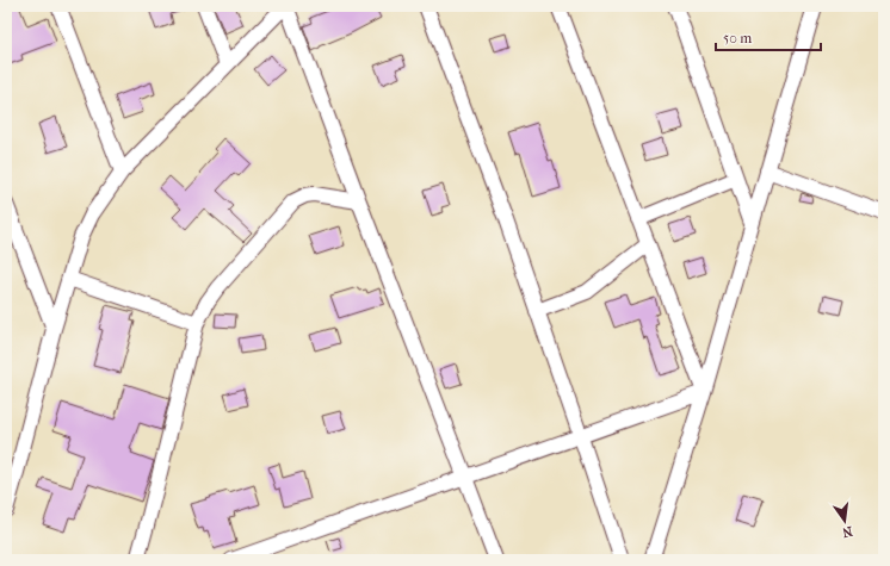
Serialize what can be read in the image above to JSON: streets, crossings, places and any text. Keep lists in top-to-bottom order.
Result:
{
  "scale_bar": "50 m",
  "north": "bottom"
}
